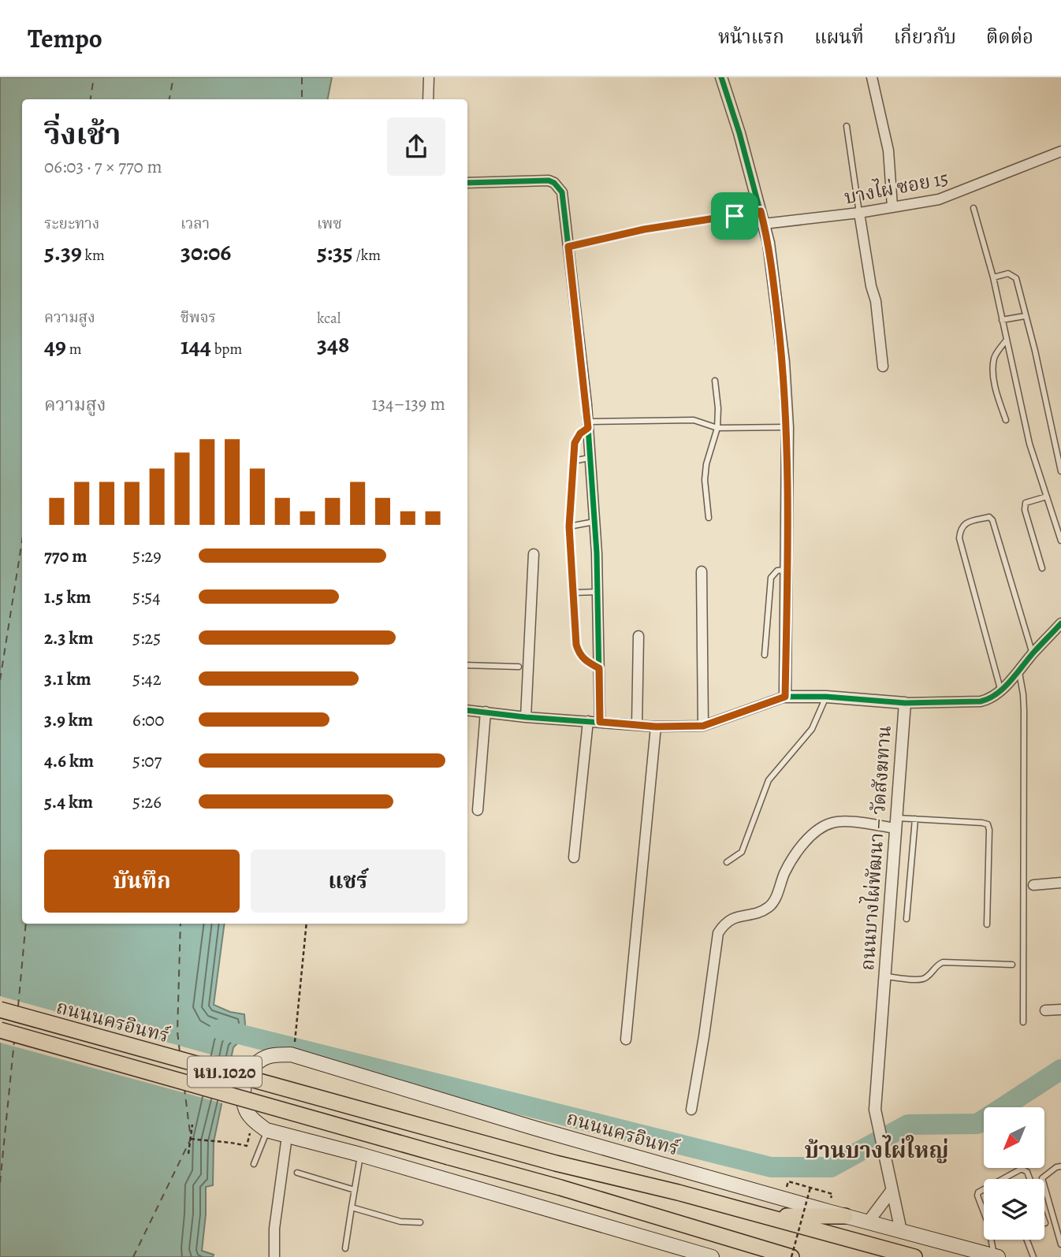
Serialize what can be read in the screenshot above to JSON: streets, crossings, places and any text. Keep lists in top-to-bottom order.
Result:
{
  "streets": {
    "main road": ["ถนนนครอินทร์", "นบ.1020"],
    "street": ["บางไผ่ ซอย 15", "ถนนบางไผ่พัฒนา – วัดสังฆทาน"]
  },
  "crossings": [
    ["ถนนบางไผ่พัฒนา – วัดสังฆทาน", "ถนนนครอินทร์"]
  ],
  "districts": ["บ้านบางไผ่ใหญ่"],
  "north": "bottom left",
  "page": {
    "header": "Tempo",
    "nav": [
      "หน้าแรก",
      "แผนที่",
      "เกี่ยวกับ",
      "ติดต่อ"
    ],
    "heading": ["วิ่งเช้า", "06:03 · 7 × 770 m"],
    "stats": [
      ["ระยะทาง", "5.39 km"],
      ["เวลา", "30:06"],
      ["เพซ", "5:35 /km"],
      ["ความสูง", "49 m"],
      ["ชีพจร", "144 bpm"],
      ["kcal", "348"]
    ],
    "chart": ["ความสูง", "134–139 m"],
    "list": [
      {
        "name": "770 m",
        "note": "5:29"
      },
      {
        "name": "1.5 km",
        "note": "5:54"
      },
      {
        "name": "2.3 km",
        "note": "5:25"
      },
      {
        "name": "3.1 km",
        "note": "5:42"
      },
      {
        "name": "3.9 km",
        "note": "6:00"
      },
      {
        "name": "4.6 km",
        "note": "5:07"
      },
      {
        "name": "5.4 km",
        "note": "5:26"
      }
    ],
    "buttons": ["บันทึก", "แชร์"]
  }
}
